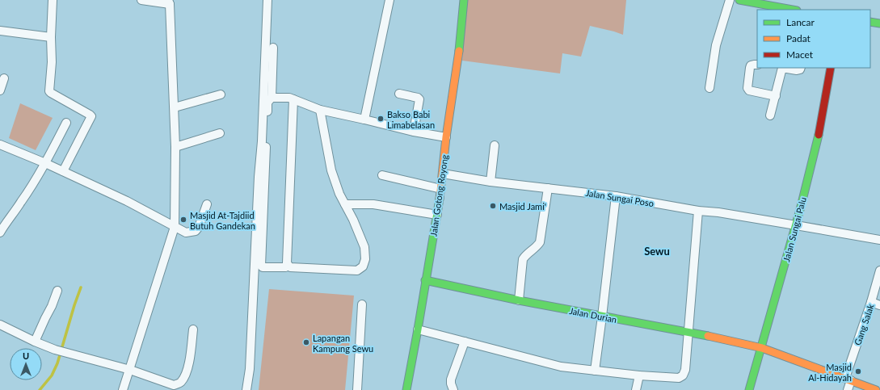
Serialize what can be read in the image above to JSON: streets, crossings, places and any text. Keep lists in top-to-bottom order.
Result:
{
  "streets": {
    "street": [
      "Jalan Gotong Royong",
      "Jalan Sungai Poso",
      "Jalan Sungai Palu",
      "Jalan Durian",
      "Gang Salak"
    ]
  },
  "crossings": [
    ["Jalan Gotong Royong", "Jalan Sungai Poso"],
    ["Jalan Gotong Royong", "Jalan Durian"],
    ["Jalan Sungai Poso", "Jalan Sungai Palu"],
    ["Jalan Sungai Palu", "Jalan Durian"],
    ["Jalan Durian", "Gang Salak"]
  ],
  "districts": ["Sewu"],
  "places": [
    "Bakso Babi Limabelasan",
    "Masjid Jami'",
    "Masjid At-Tajdiid Butuh Gandekan",
    "Lapangan Kampung Sewu",
    "Masjid Al-Hidayah"
  ],
  "legend": ["Lancar", "Padat", "Macet"],
  "north": "top"
}
